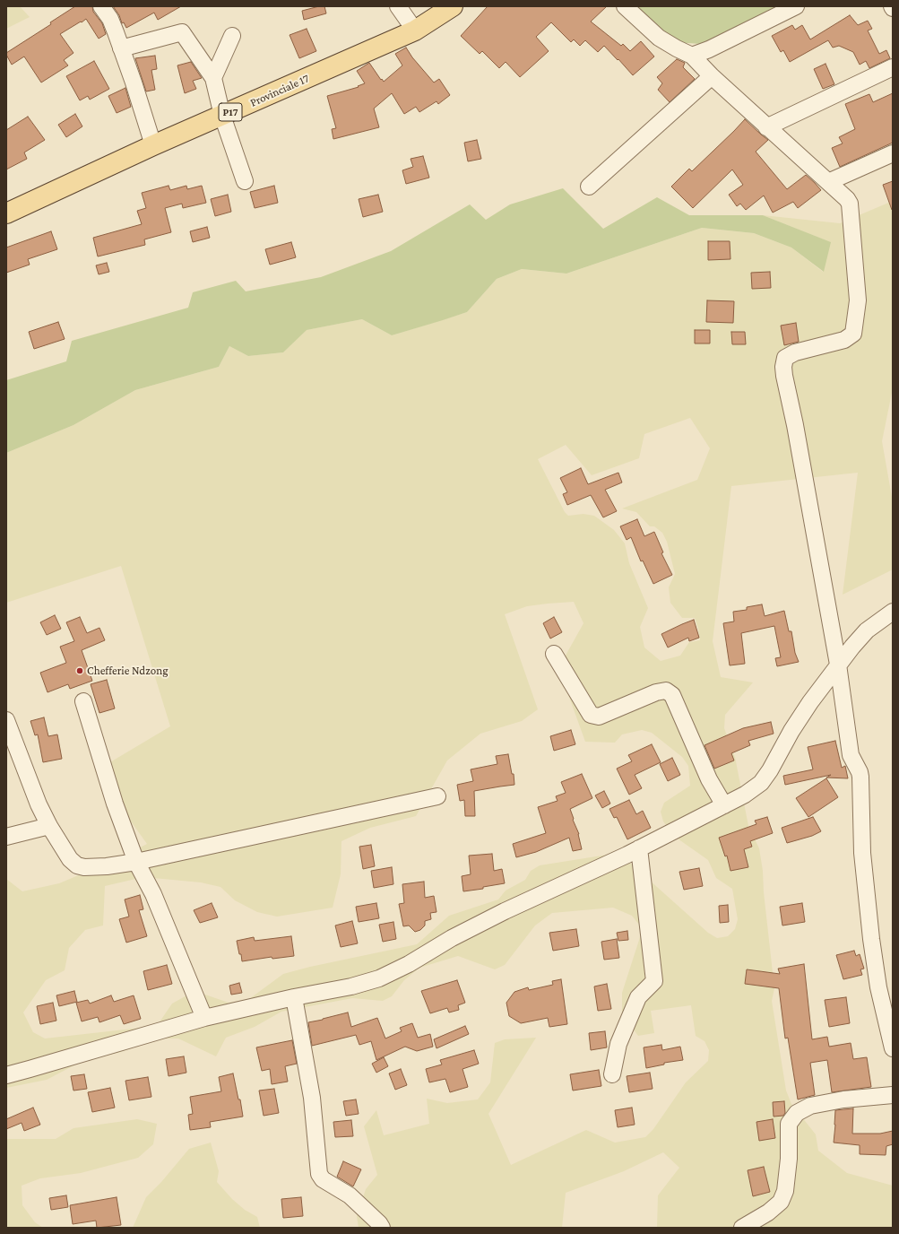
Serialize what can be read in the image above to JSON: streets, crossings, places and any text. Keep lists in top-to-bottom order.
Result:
{
  "streets": {
    "main road": ["Provinciale 17", "P17"]
  },
  "places": ["Chefferie Ndzong"]
}
